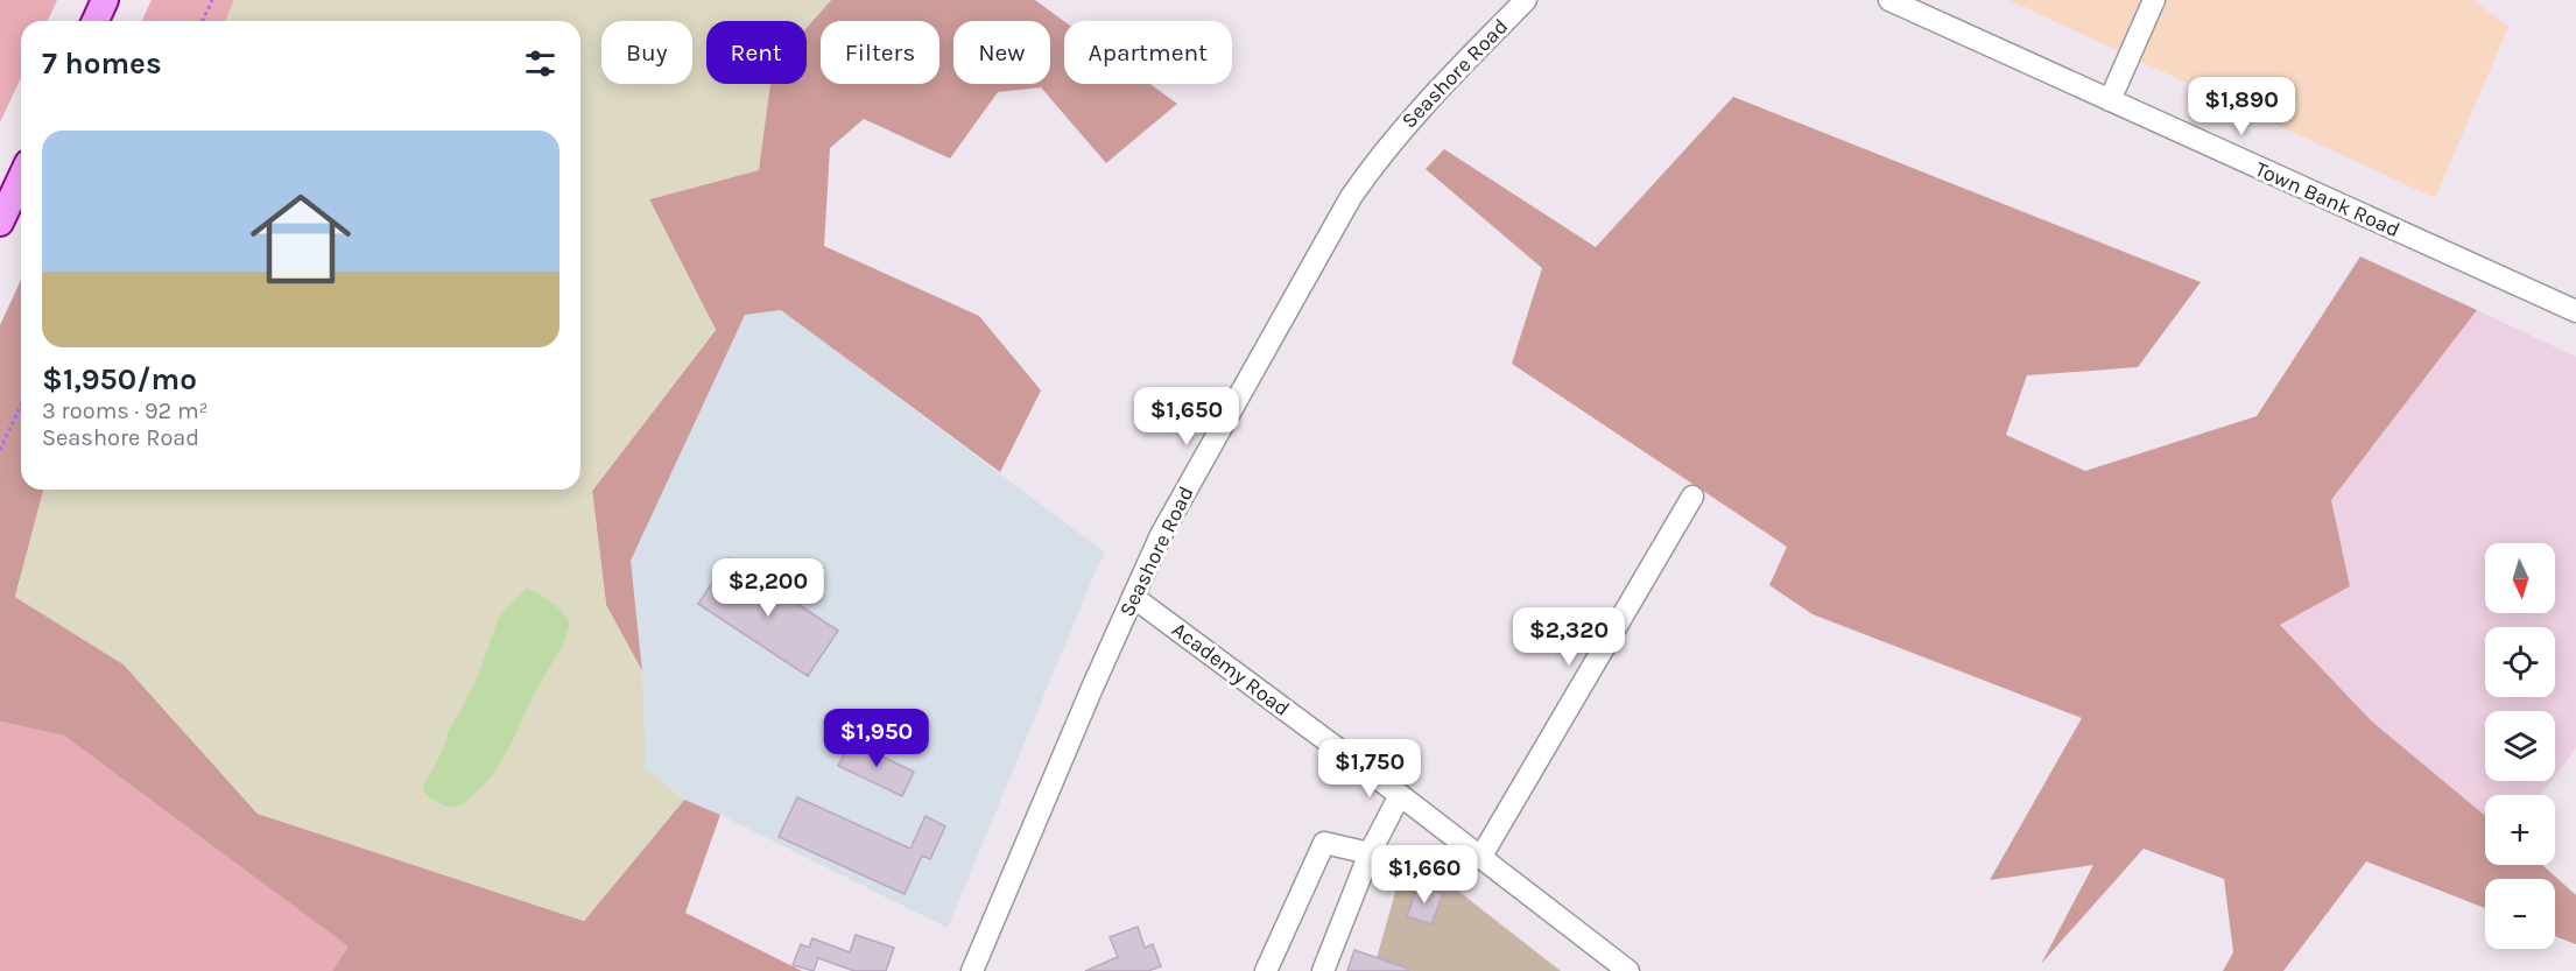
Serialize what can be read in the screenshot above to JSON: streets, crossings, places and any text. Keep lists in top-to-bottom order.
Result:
{
  "streets": {
    "street": ["Seashore Road", "Town Bank Road", "Academy Road"]
  },
  "crossings": [
    ["Seashore Road", "Academy Road"]
  ],
  "north": "bottom",
  "page": {
    "chip": [
      "Buy",
      "Rent",
      "Filters",
      "New",
      "Apartment"
    ],
    "heading": "7 homes",
    "price": [
      "$1,890",
      "$1,650",
      "$2,200",
      "$2,320",
      "$1,950",
      "$1,750",
      "$1,660"
    ],
    "list": [
      {
        "name": "$1,950/mo",
        "note": "3 rooms · 92 m² · Seashore Road"
      }
    ],
    "map_buttons": ["+", "−"]
  }
}
